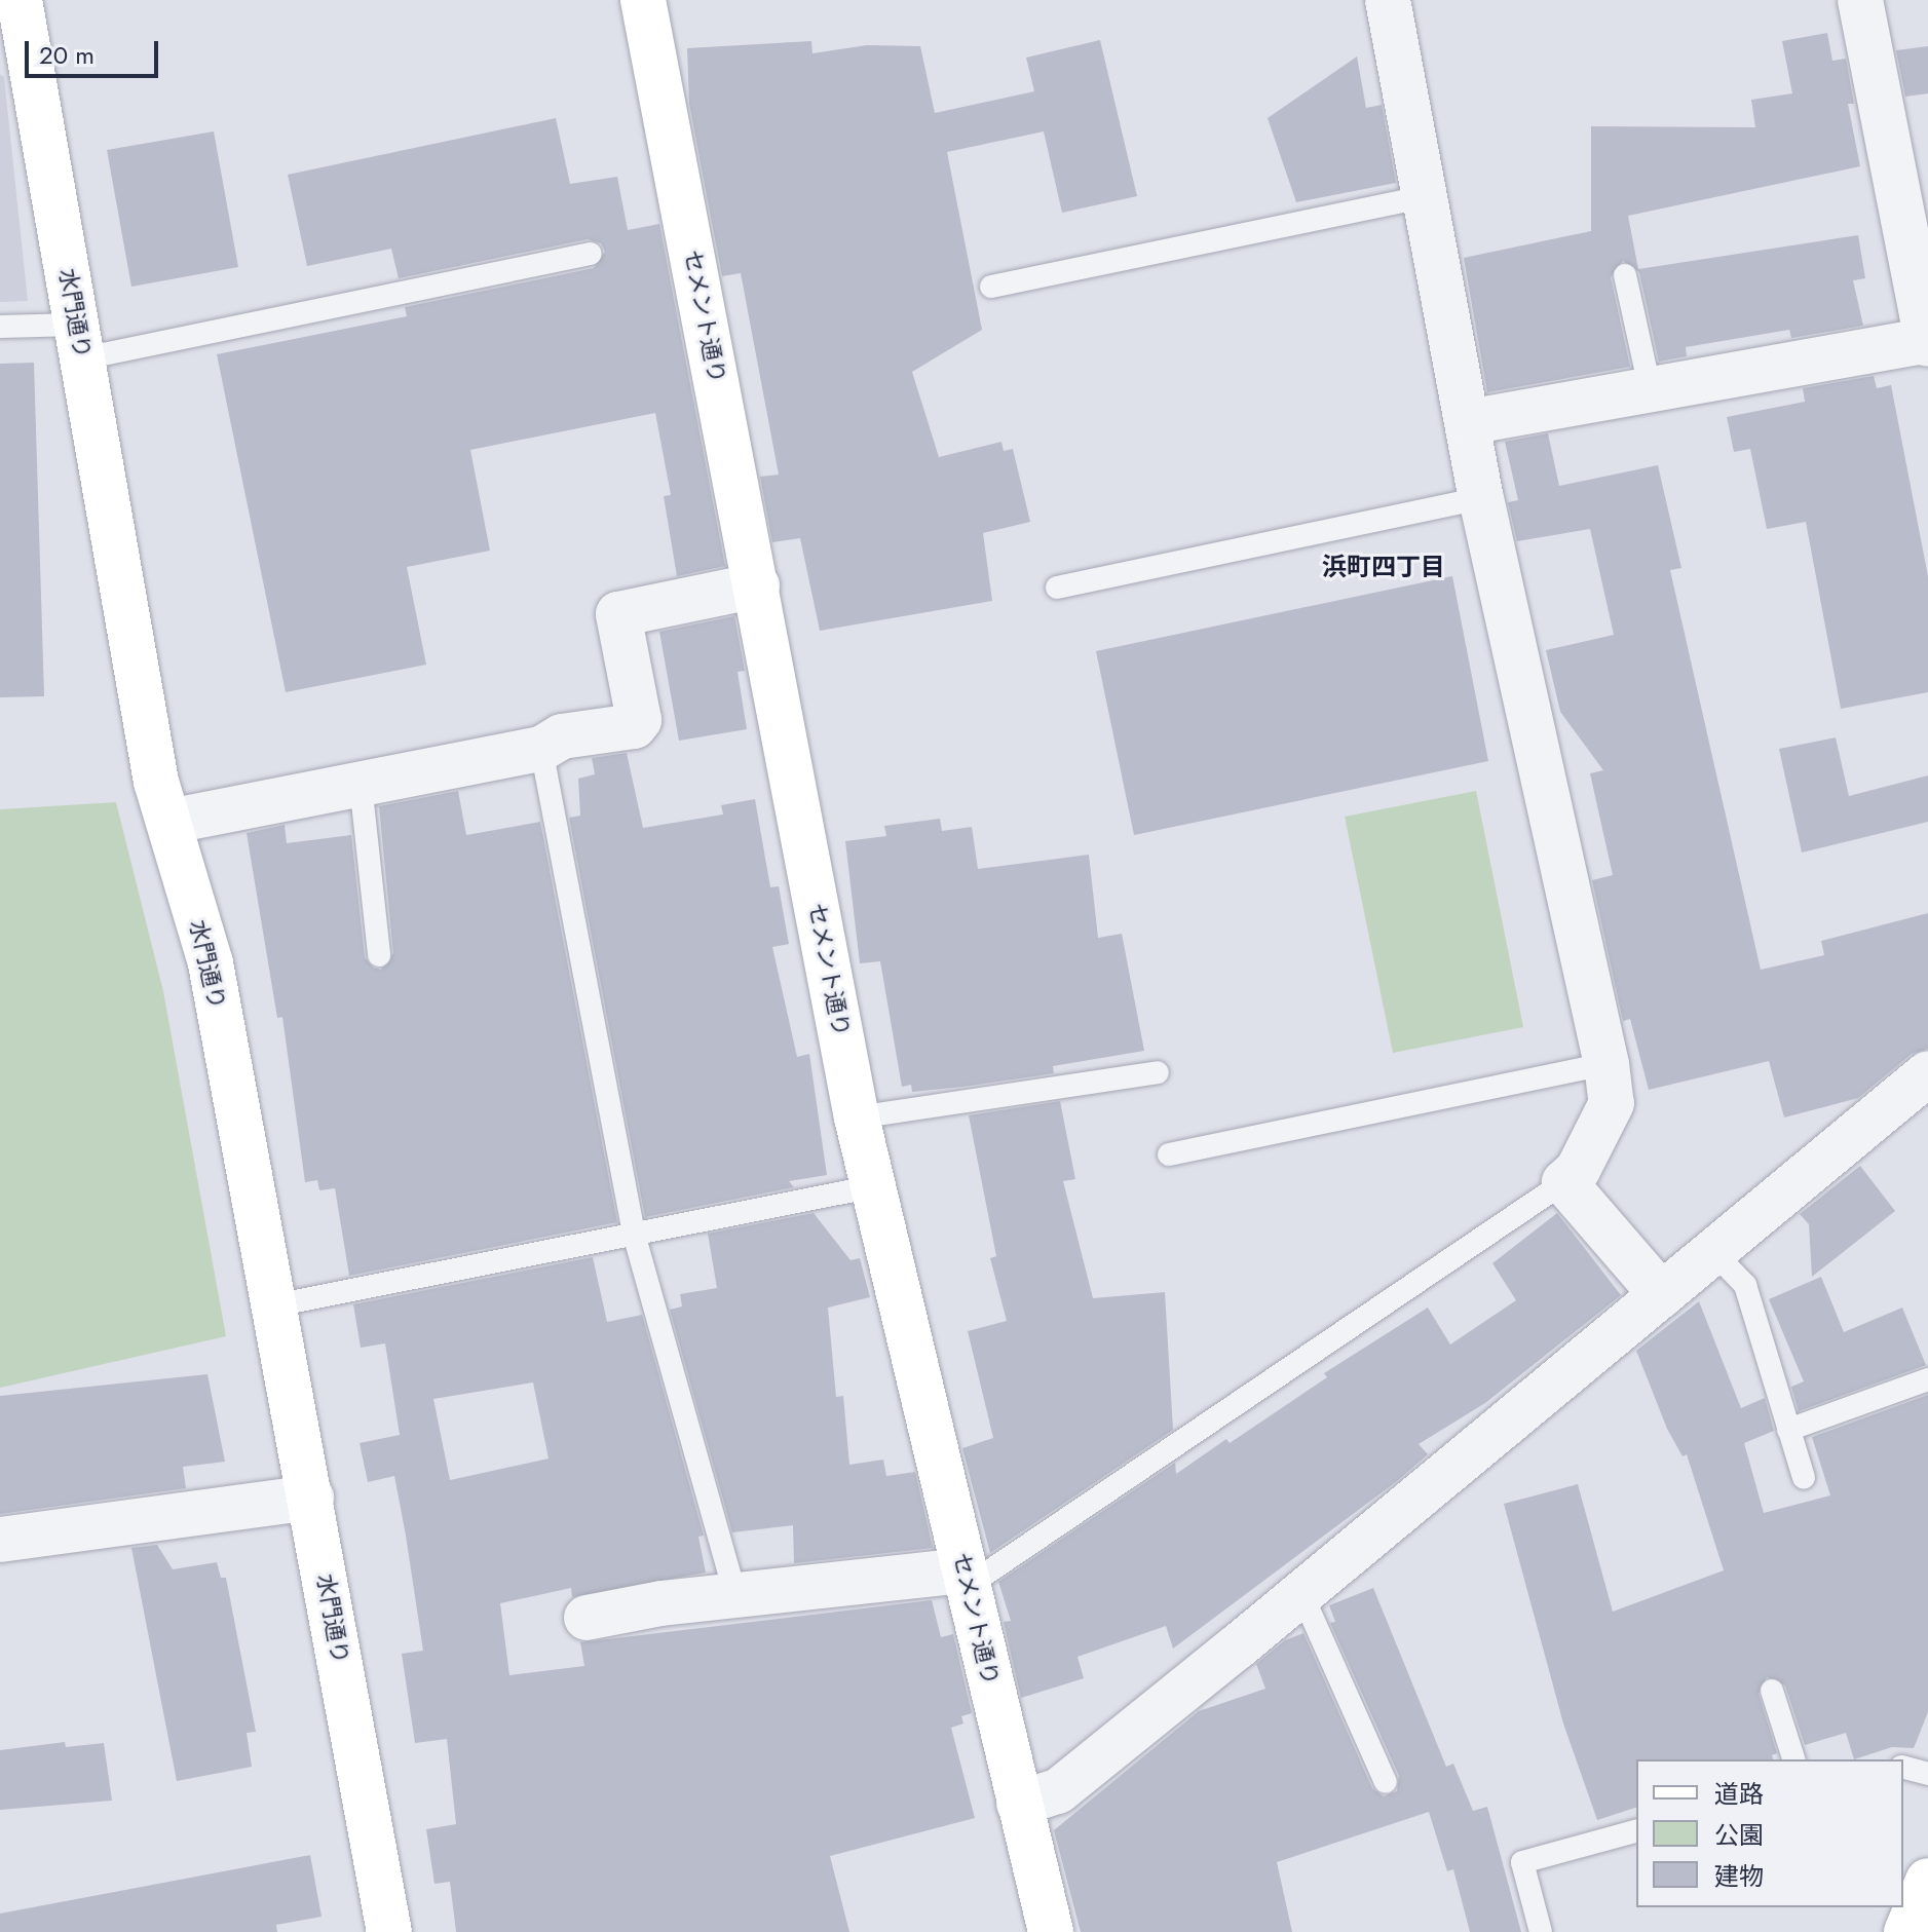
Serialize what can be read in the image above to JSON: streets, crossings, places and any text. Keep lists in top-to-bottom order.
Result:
{
  "streets": {
    "street": ["水門通り", "セメント通り"]
  },
  "districts": ["浜町四丁目"],
  "legend": ["道路", "公園", "建物"],
  "scale_bar": "20 m"
}
